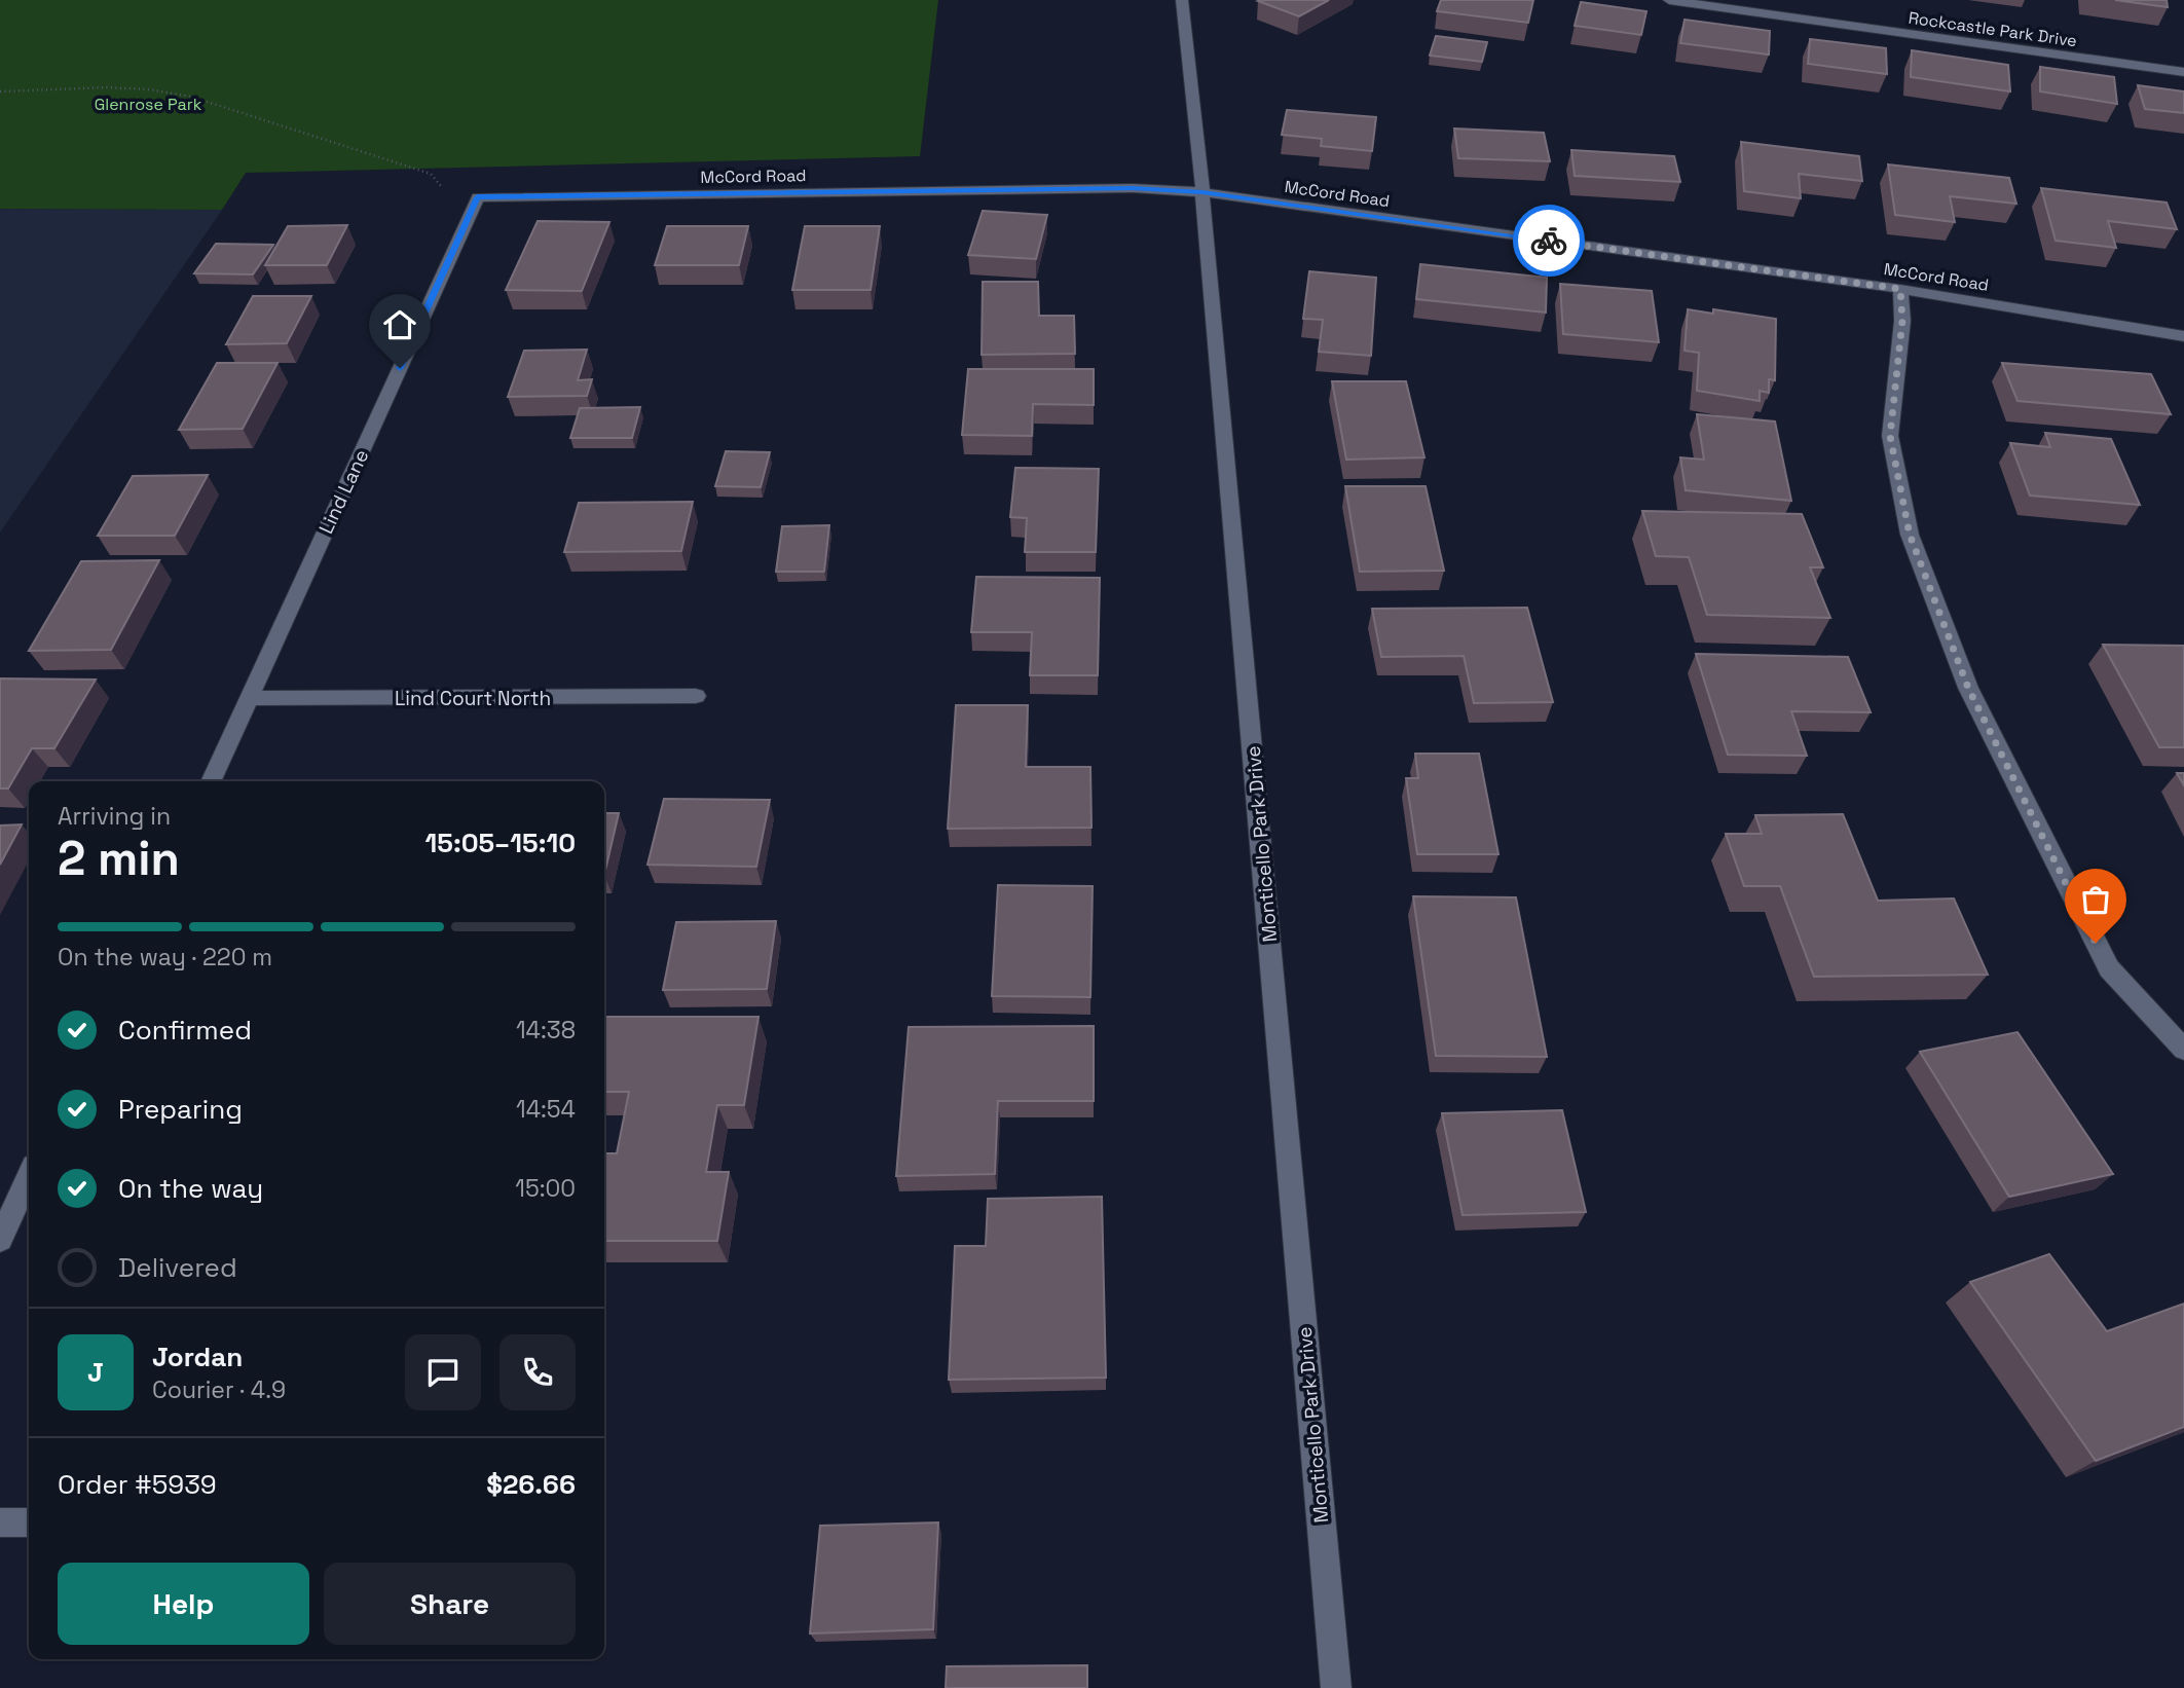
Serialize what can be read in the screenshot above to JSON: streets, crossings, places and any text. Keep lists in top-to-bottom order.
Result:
{
  "streets": {
    "street": [
      "Rockcastle Park Drive",
      "McCord Road",
      "Lind Lane",
      "Lind Court North",
      "Monticello Park Drive"
    ]
  },
  "crossings": [
    ["McCord Road", "Lind Lane"],
    ["McCord Road", "Monticello Park Drive"],
    ["Lind Lane", "Lind Court North"]
  ],
  "parks": ["Glenrose Park"],
  "page": {
    "heading": ["2 min", "Arriving in", "15:05–15:10"],
    "panel": [
      "Jordan",
      "Courier · 4.9",
      "Order #5939",
      "$26.66"
    ],
    "bar": "On the way · 220 m",
    "list": [
      ["Confirmed", "14:38"],
      ["Preparing", "14:54"],
      ["On the way", "15:00"],
      "Delivered"
    ],
    "round": "J",
    "buttons": ["Help", "Share"]
  }
}
